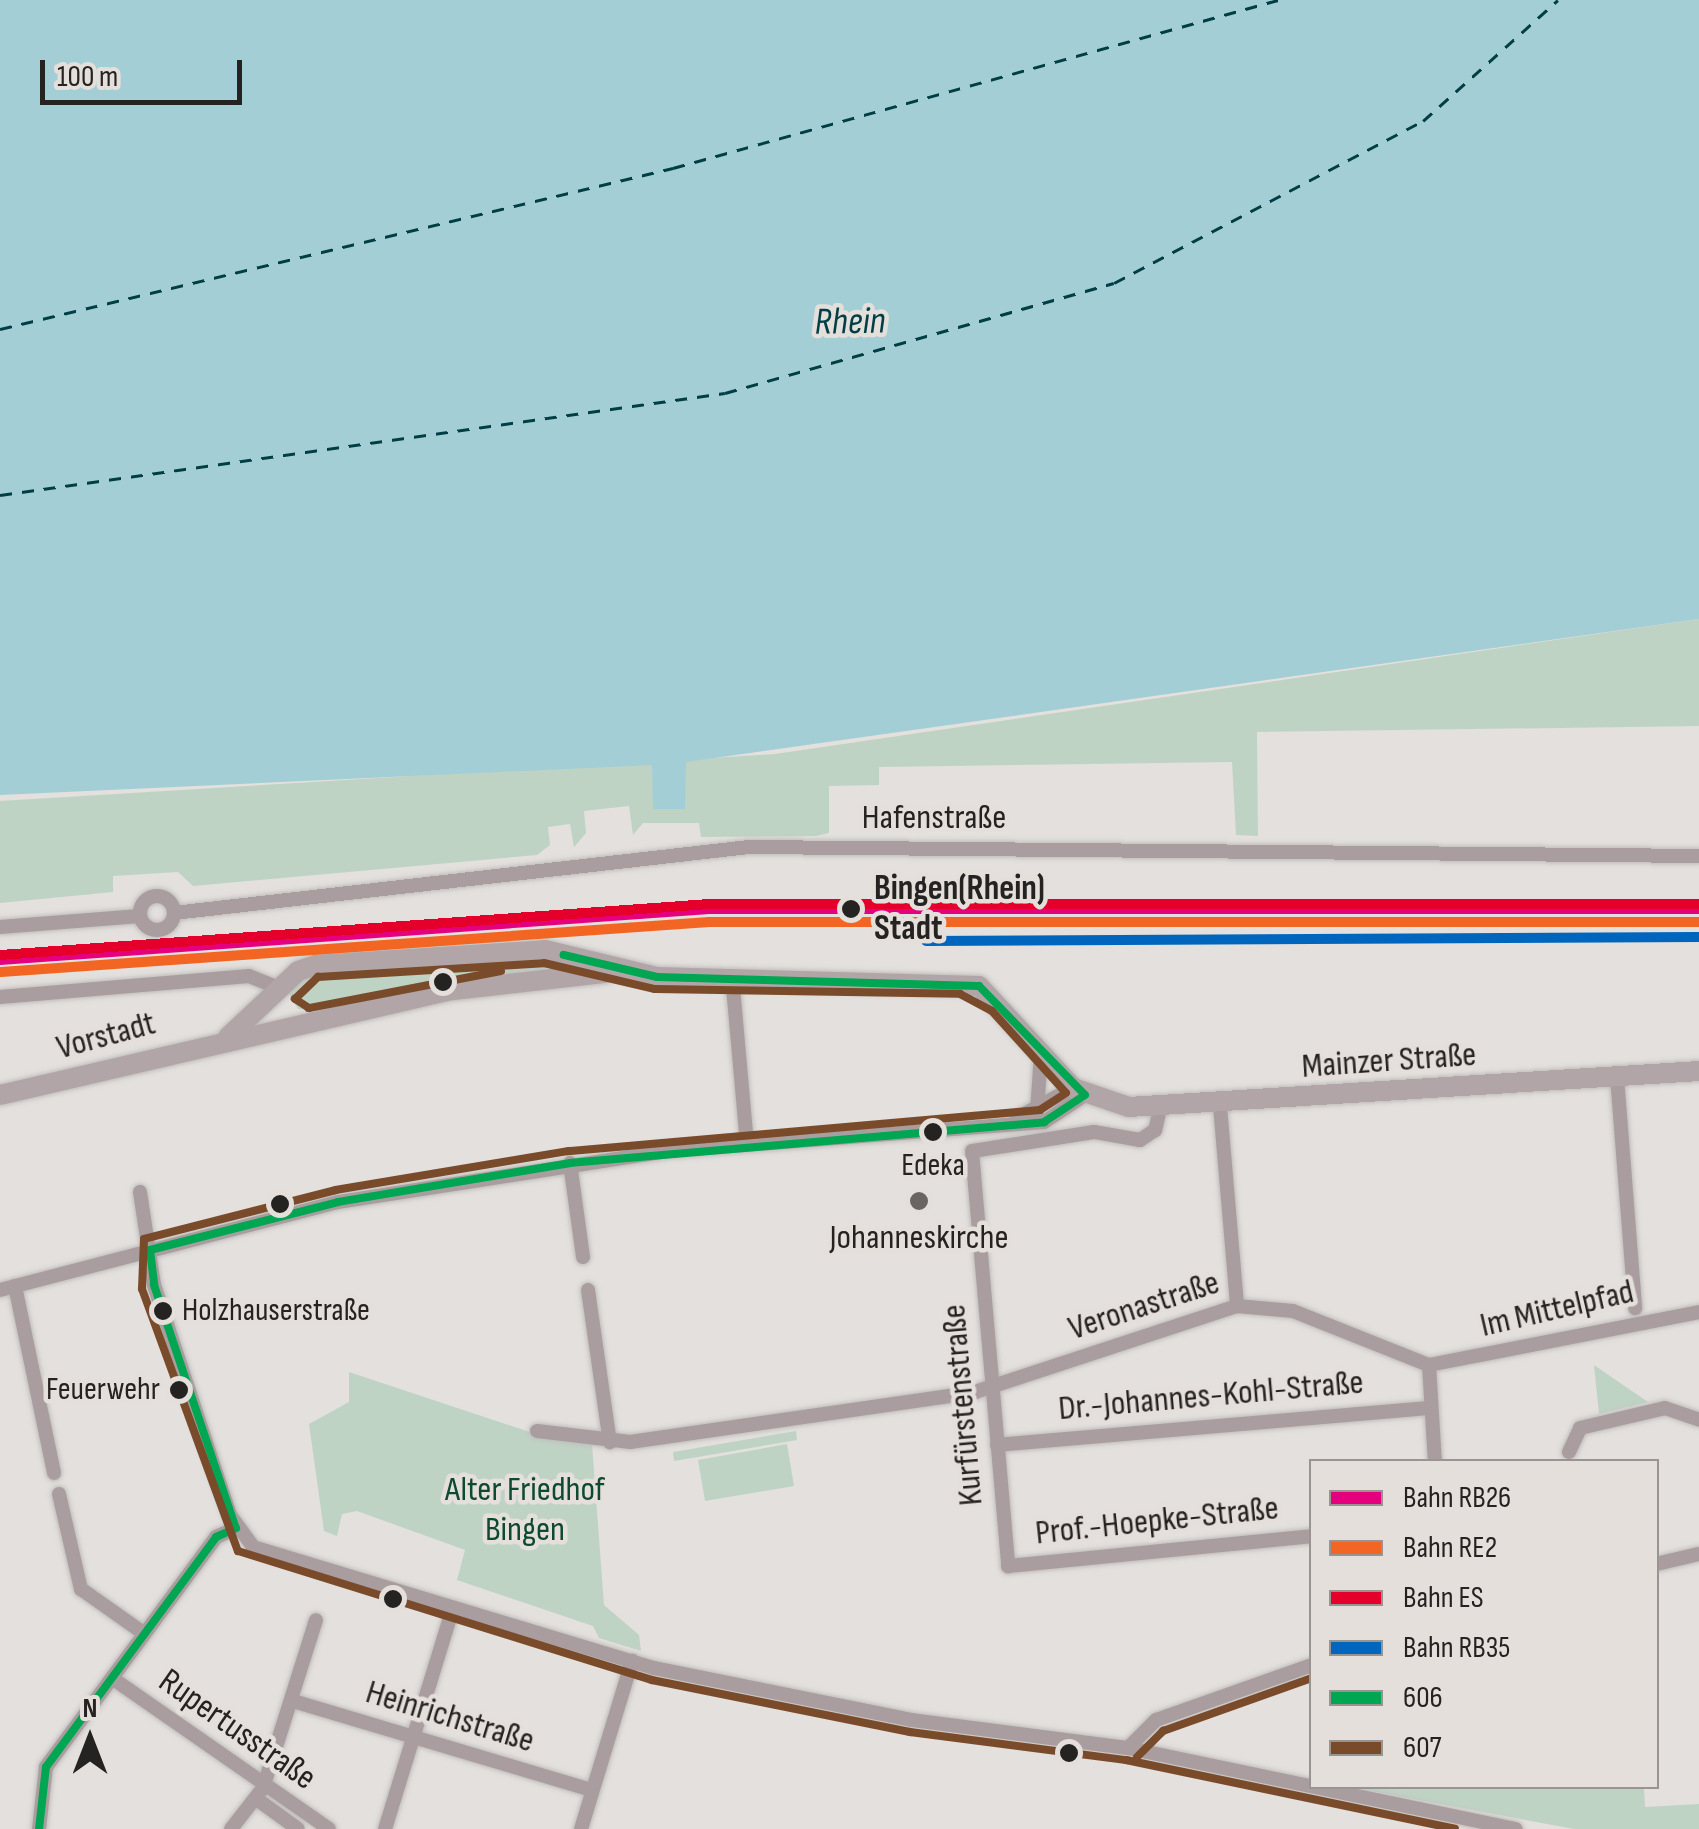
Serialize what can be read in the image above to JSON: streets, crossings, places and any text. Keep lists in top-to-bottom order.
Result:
{
  "streets": {
    "main road": ["Vorstadt", "Mainzer Straße"],
    "street": [
      "Hafenstraße",
      "Veronastraße",
      "Im Mittelpfad",
      "Dr.-Johannes-Kohl-Straße",
      "Kurfürstenstraße",
      "Prof.-Hoepke-Straße",
      "Heinrichstraße",
      "Rupertusstraße"
    ]
  },
  "crossings": [
    ["Vorstadt", "Mainzer Straße"],
    ["Mainzer Straße", "Kurfürstenstraße"],
    ["Veronastraße", "Im Mittelpfad"],
    ["Veronastraße", "Kurfürstenstraße"],
    ["Dr.-Johannes-Kohl-Straße", "Kurfürstenstraße"],
    ["Kurfürstenstraße", "Prof.-Hoepke-Straße"]
  ],
  "water": ["Rhein"],
  "parks": ["Alter Friedhof Bingen"],
  "places": [
    "Bingen(Rhein) Stadt",
    "Edeka",
    "Johanneskirche",
    "Holzhauserstraße",
    "Feuerwehr"
  ],
  "lines": [
    "rail line ES",
    "rail line RB26",
    "rail line RE2",
    "rail line RB35",
    "transit line 606",
    "transit line 607"
  ],
  "legend": [
    "Bahn RB26",
    "Bahn RE2",
    "Bahn ES",
    "Bahn RB35",
    "606",
    "607"
  ],
  "scale_bar": "100 m",
  "north": "top"
}
